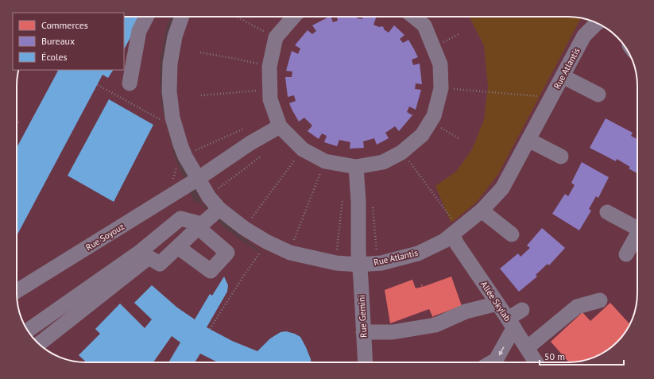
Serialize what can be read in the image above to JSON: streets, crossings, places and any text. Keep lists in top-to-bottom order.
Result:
{
  "streets": {
    "street": [
      "Rue Atlantis",
      "Rue Soyouz",
      "Allée Skylab",
      "Rue Gemini"
    ]
  },
  "crossings": [
    ["Rue Atlantis", "Rue Soyouz"],
    ["Rue Atlantis", "Allée Skylab"],
    ["Rue Atlantis", "Rue Gemini"]
  ],
  "legend": ["Commerces", "Bureaux", "Écoles"],
  "scale_bar": "50 m"
}
